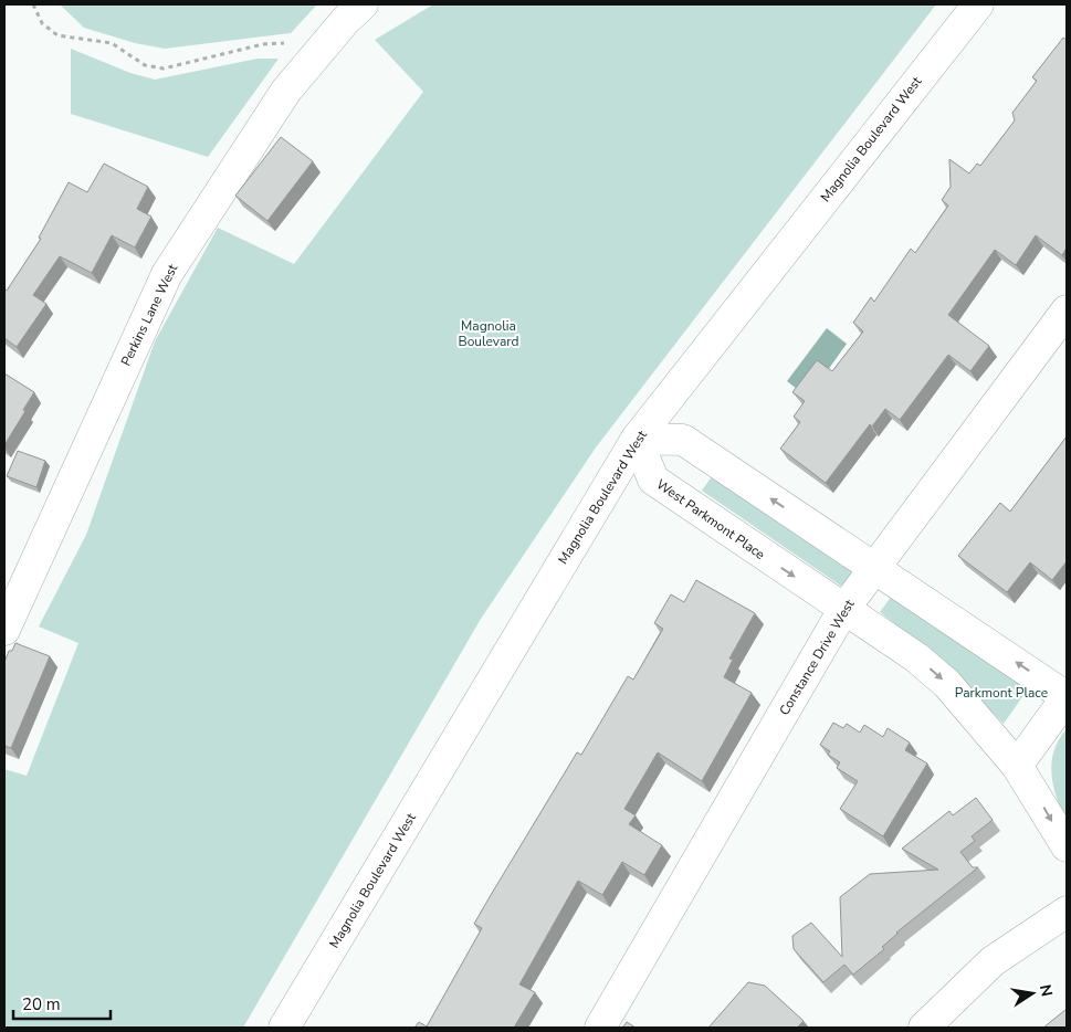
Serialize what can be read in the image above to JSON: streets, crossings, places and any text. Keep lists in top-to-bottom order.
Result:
{
  "streets": {
    "street": [
      "Magnolia Boulevard West",
      "Perkins Lane West",
      "West Parkmont Place",
      "Constance Drive West"
    ]
  },
  "crossings": [
    ["Magnolia Boulevard West", "West Parkmont Place"],
    ["West Parkmont Place", "Constance Drive West"]
  ],
  "parks": ["Magnolia Boulevard", "Parkmont Place"],
  "scale_bar": "20 m",
  "north": "right"
}
